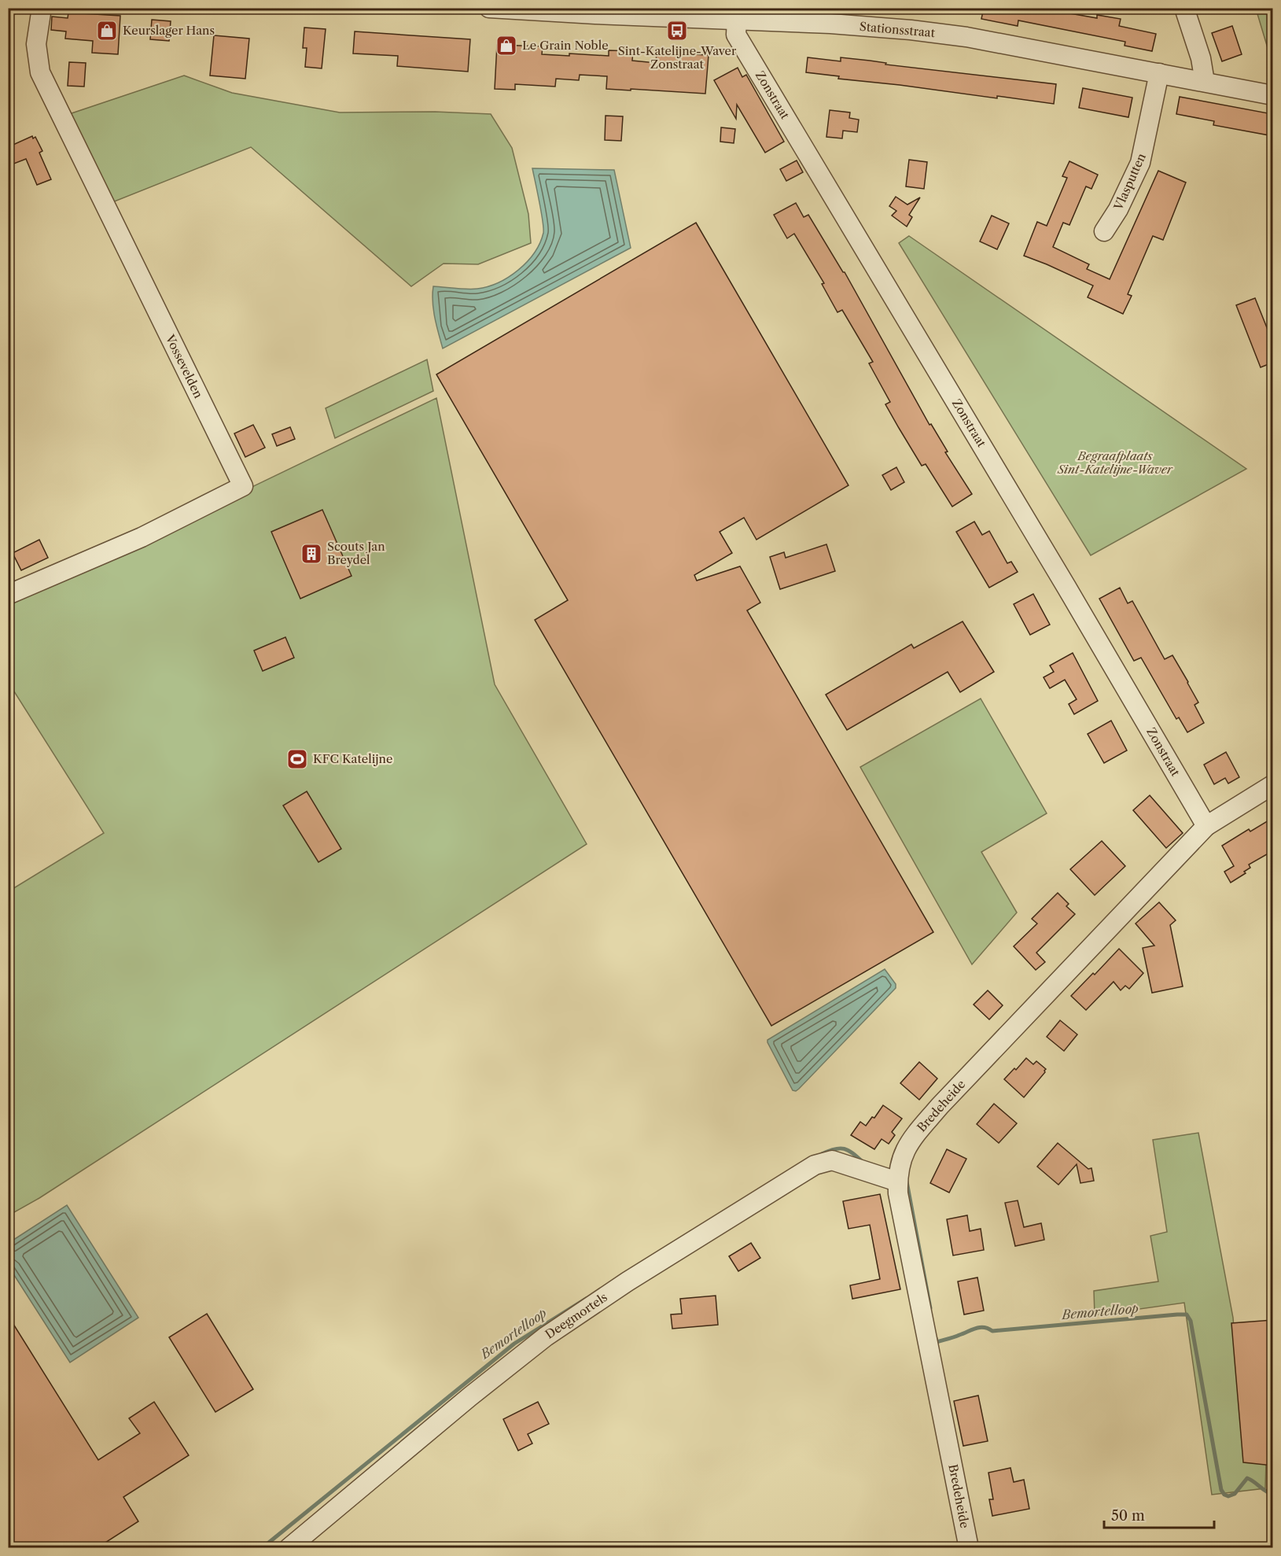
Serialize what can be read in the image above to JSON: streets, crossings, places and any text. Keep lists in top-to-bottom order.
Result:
{
  "streets": {
    "street": [
      "Stationsstraat",
      "Zonstraat",
      "Vlasputten",
      "Vossevelden",
      "Bredeheide",
      "Deegmortels"
    ]
  },
  "crossings": [
    ["Stationsstraat", "Zonstraat"],
    ["Stationsstraat", "Vlasputten"],
    ["Zonstraat", "Bredeheide"],
    ["Bredeheide", "Deegmortels"]
  ],
  "water": ["Bemortelloop"],
  "parks": ["Begraafplaats Sint-Katelijne-Waver"],
  "places": {
    "shop": ["Keurslager Hans", "Le Grain Noble"],
    "bus stop": ["Sint-Katelijne-Waver Zonstraat"],
    "building": ["Scouts Jan Breydel"],
    "sports": ["KFC Katelijne"]
  },
  "scale_bar": "50 m"
}
